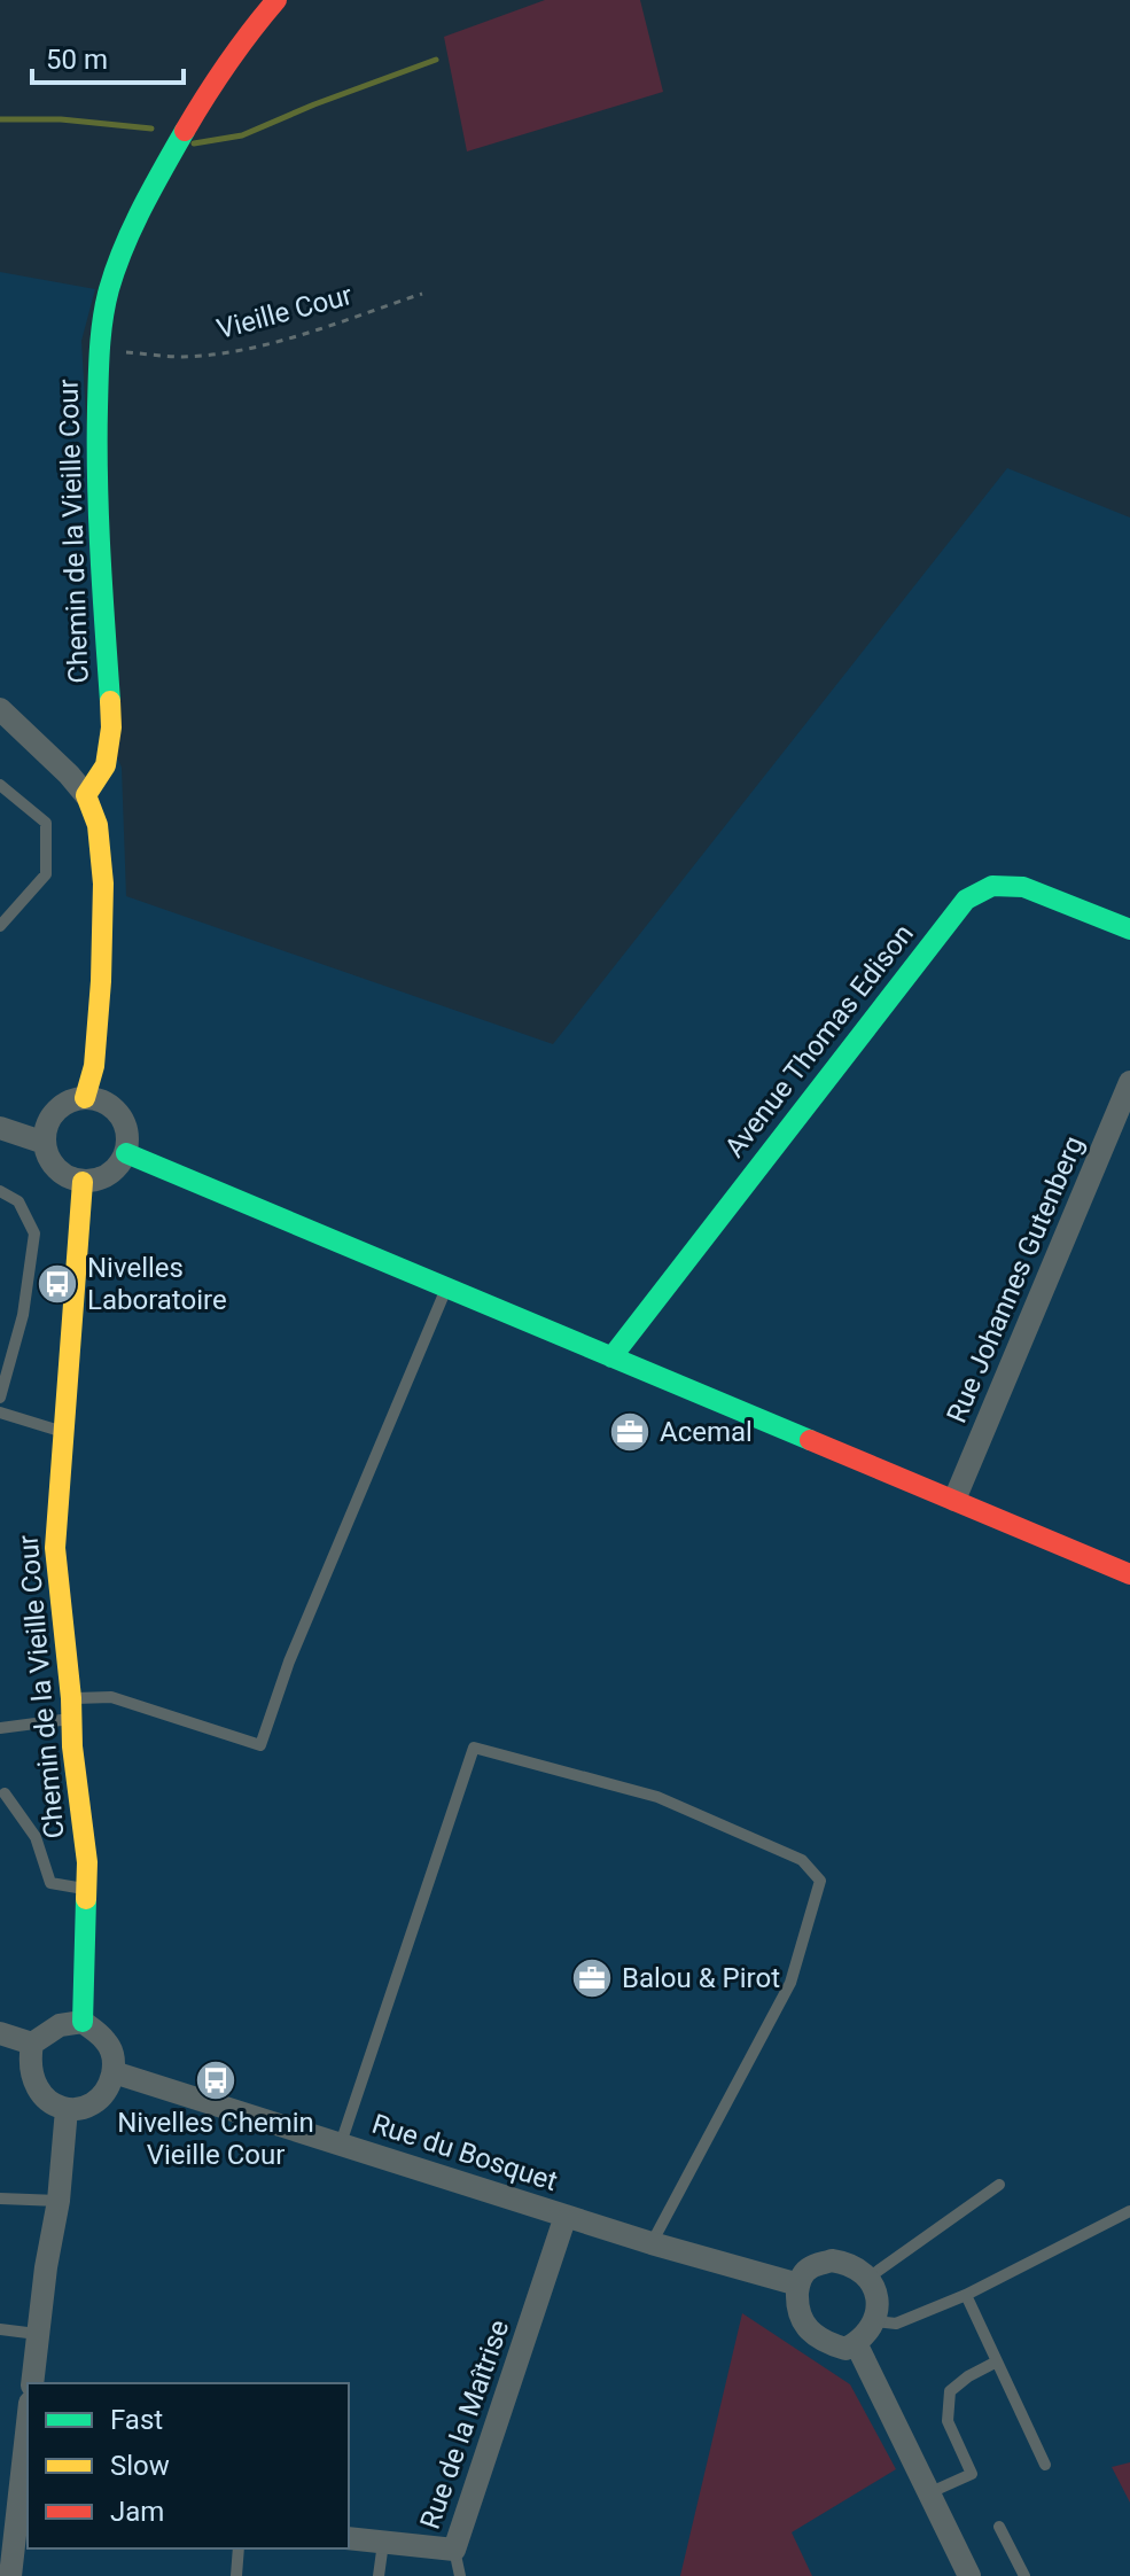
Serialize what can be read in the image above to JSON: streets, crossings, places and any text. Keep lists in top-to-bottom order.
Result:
{
  "streets": {
    "street": [
      "Chemin de la Vieille Cour",
      "Avenue Thomas Edison",
      "Rue Johannes Gutenberg",
      "Rue du Bosquet",
      "Rue de la Maîtrise"
    ],
    "path": ["Vieille Cour"]
  },
  "crossings": [
    ["Vieille Cour", "Chemin de la Vieille Cour"],
    ["Chemin de la Vieille Cour", "Rue du Bosquet"],
    ["Rue du Bosquet", "Rue de la Maîtrise"]
  ],
  "places": {
    "bus stop": ["Nivelles Laboratoire", "Nivelles Chemin Vieille Cour"],
    "office": ["Acemal", "Balou & Pirot"]
  },
  "legend": ["Fast", "Slow", "Jam"],
  "scale_bar": "50 m"
}
